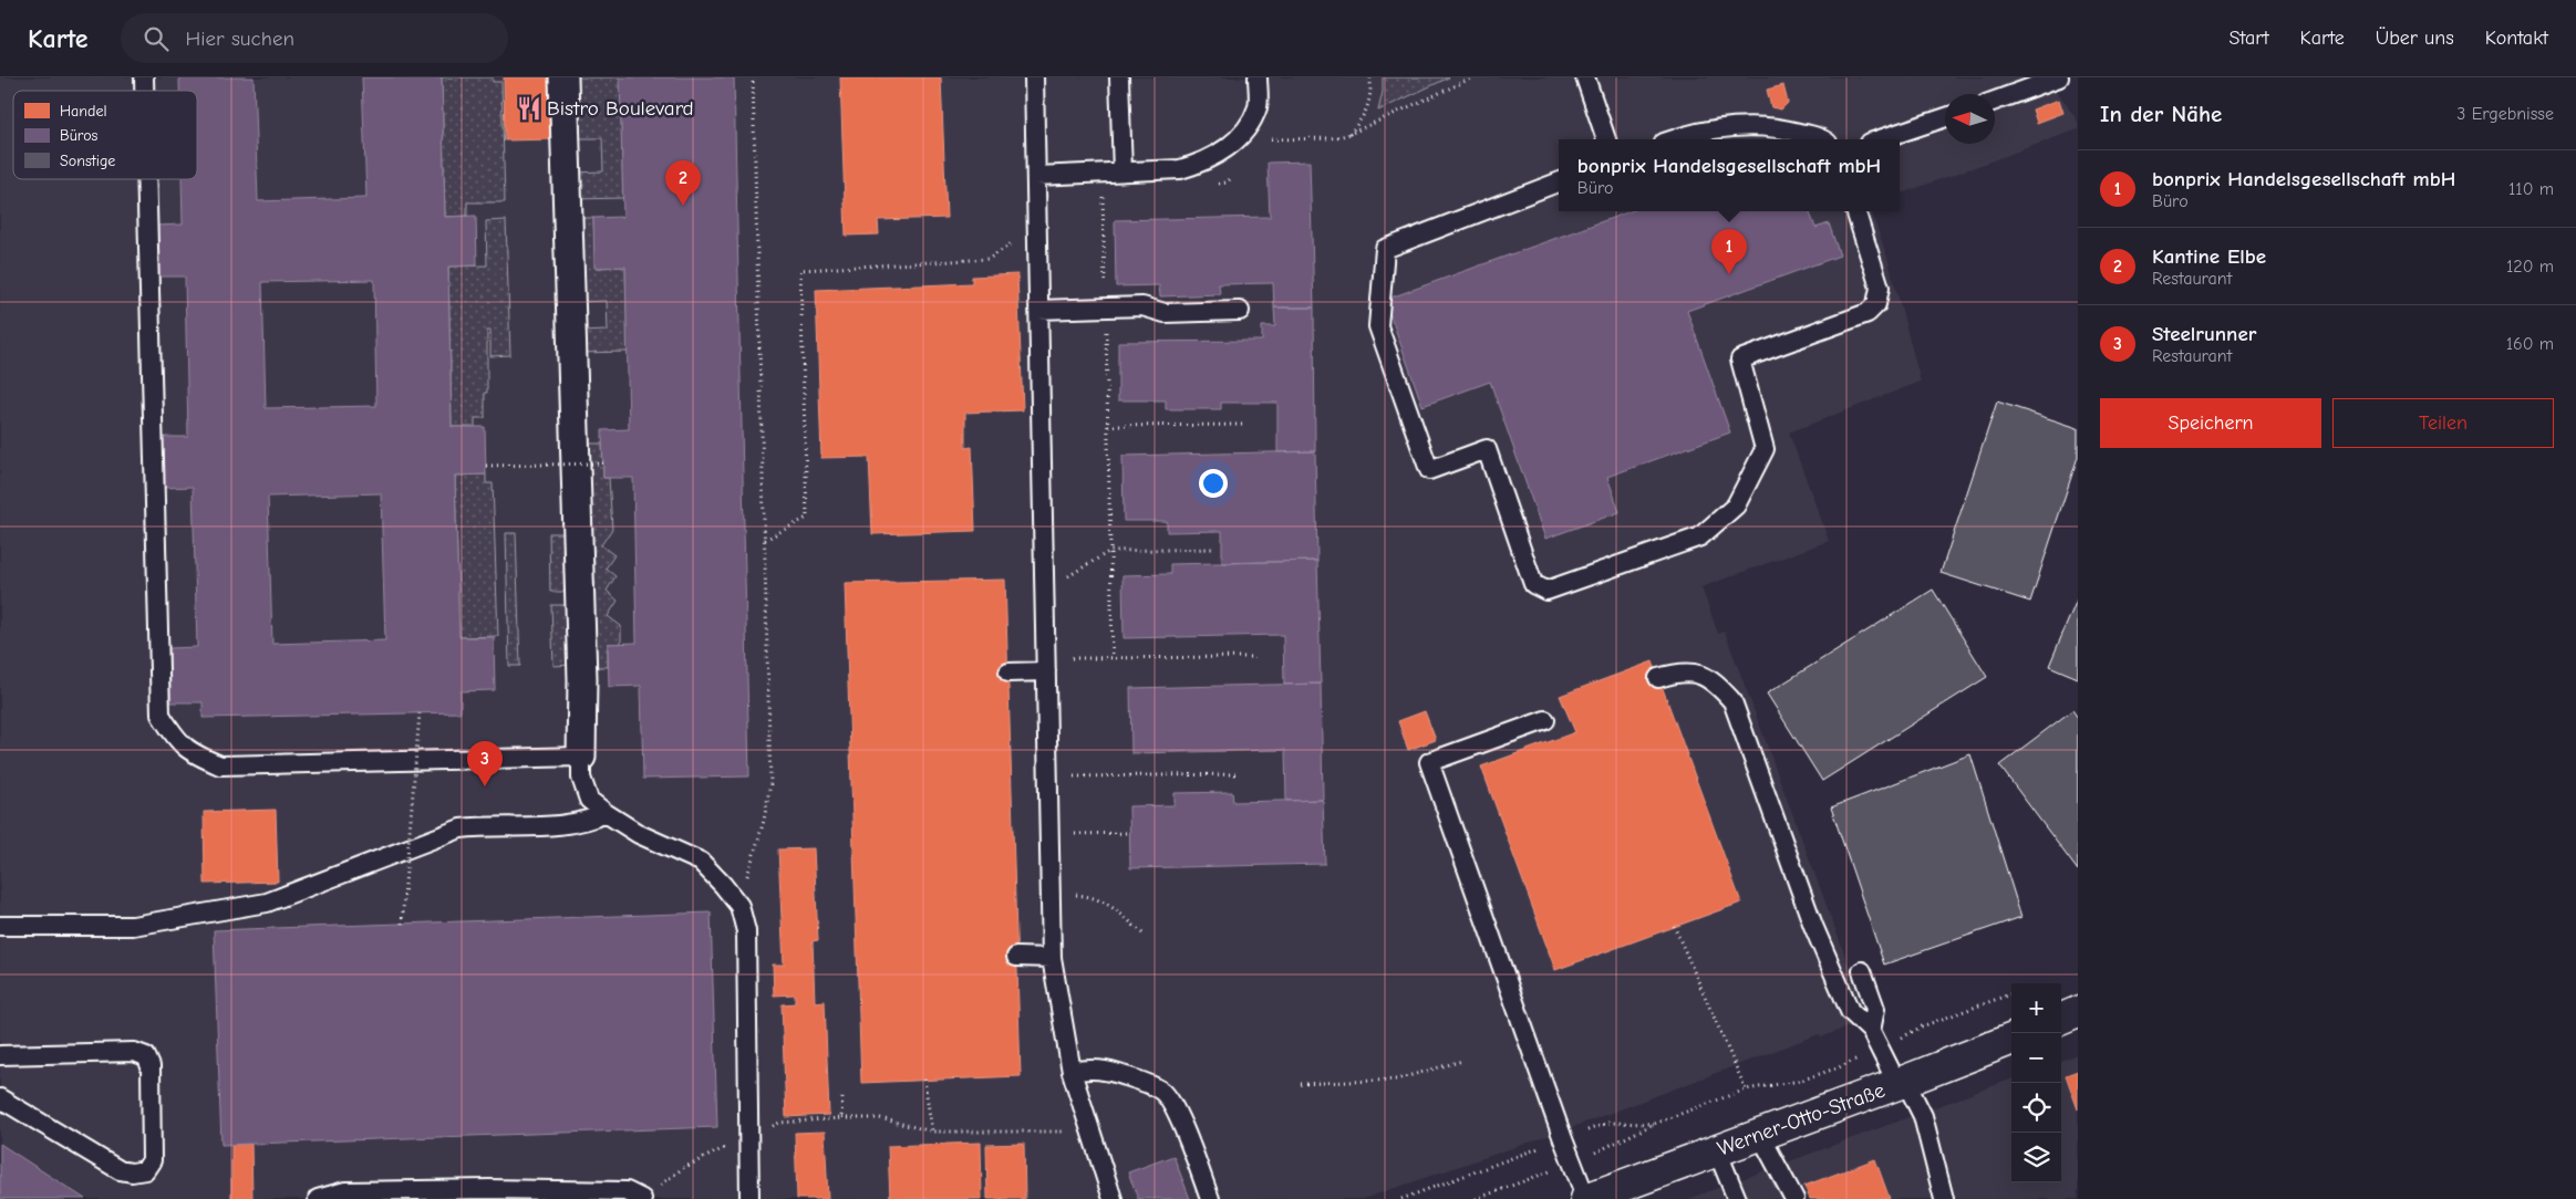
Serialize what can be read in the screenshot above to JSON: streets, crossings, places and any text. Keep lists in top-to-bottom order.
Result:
{
  "streets": {
    "main road": ["Werner-Otto-Straße"]
  },
  "places": {
    "restaurant": ["Bistro Boulevard"]
  },
  "legend": ["Handel", "Büros", "Sonstige"],
  "north": "left",
  "page": {
    "header": "Karte",
    "search": "Hier suchen",
    "nav": [
      "Start",
      "Karte",
      "Über uns",
      "Kontakt"
    ],
    "heading": ["In der Nähe", "3 Ergebnisse"],
    "popup": ["bonprix Handelsgesellschaft mbH", "Büro"],
    "list": [
      {
        "mark": "1",
        "name": "bonprix Handelsgesellschaft mbH",
        "note": "Büro",
        "value": "110 m"
      },
      {
        "mark": "2",
        "name": "Kantine Elbe",
        "note": "Restaurant",
        "value": "120 m"
      },
      {
        "mark": "3",
        "name": "Steelrunner",
        "note": "Restaurant",
        "value": "160 m"
      }
    ],
    "pins": ["2", "1", "3"],
    "buttons": ["Speichern", "Teilen"],
    "map_buttons": ["+", "−"]
  }
}
